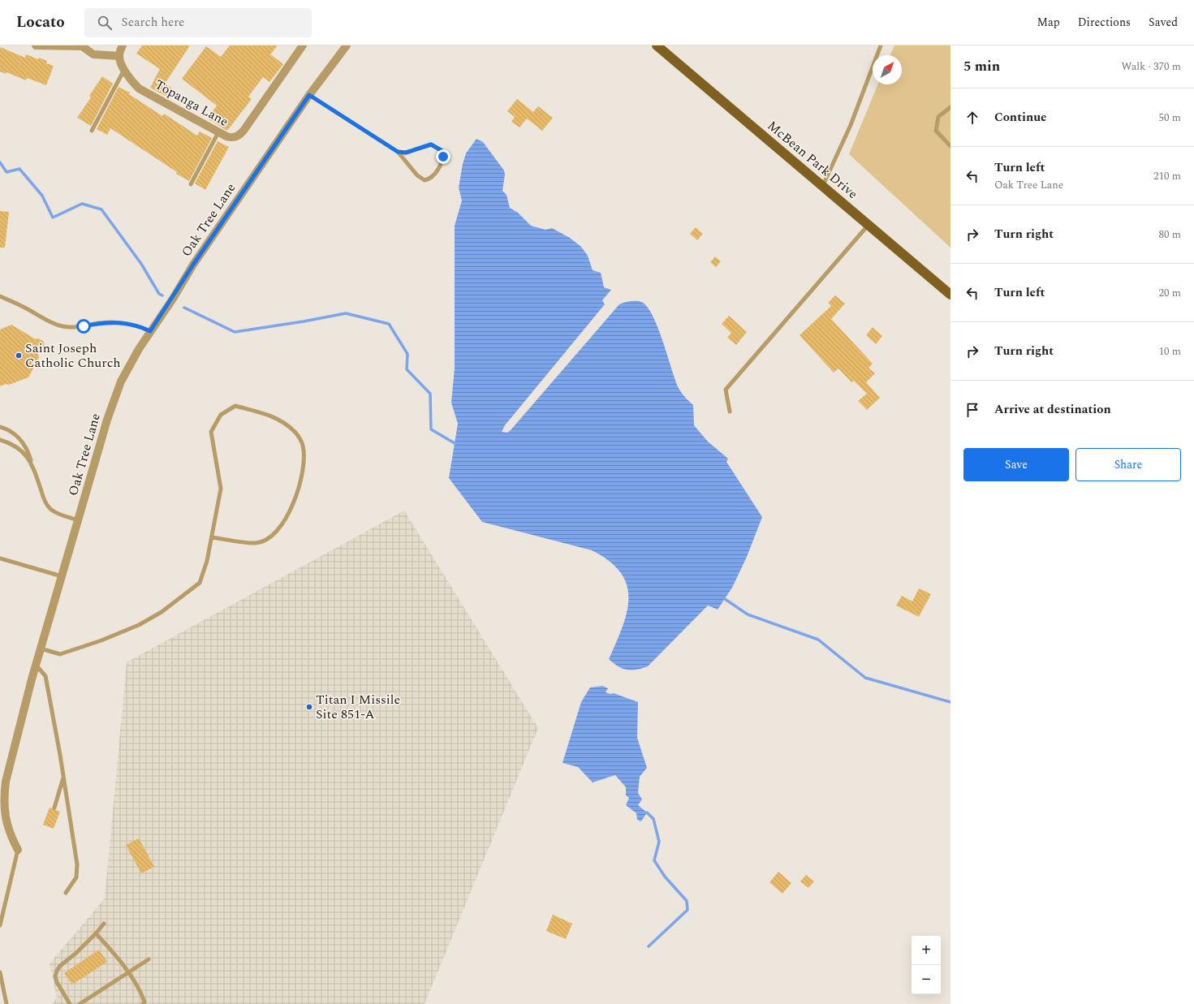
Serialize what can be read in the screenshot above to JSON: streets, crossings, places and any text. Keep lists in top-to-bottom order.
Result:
{
  "streets": {
    "main road": ["McBean Park Drive"],
    "street": ["Topanga Lane", "Oak Tree Lane"]
  },
  "places": ["Saint Joseph Catholic Church", "Titan I Missile Site 851-A"],
  "north": "top right",
  "page": {
    "header": "Locato",
    "search": "Search here",
    "nav": ["Map", "Directions", "Saved"],
    "heading": ["5 min", "Walk · 370 m"],
    "list": [
      ["Continue", "50 m"],
      ["Turn left", "Oak Tree Lane", "210 m"],
      ["Turn right", "80 m"],
      ["Turn left", "20 m"],
      ["Turn right", "10 m"],
      "Arrive at destination"
    ],
    "buttons": ["Save", "Share"],
    "map_buttons": ["+", "−"]
  }
}
